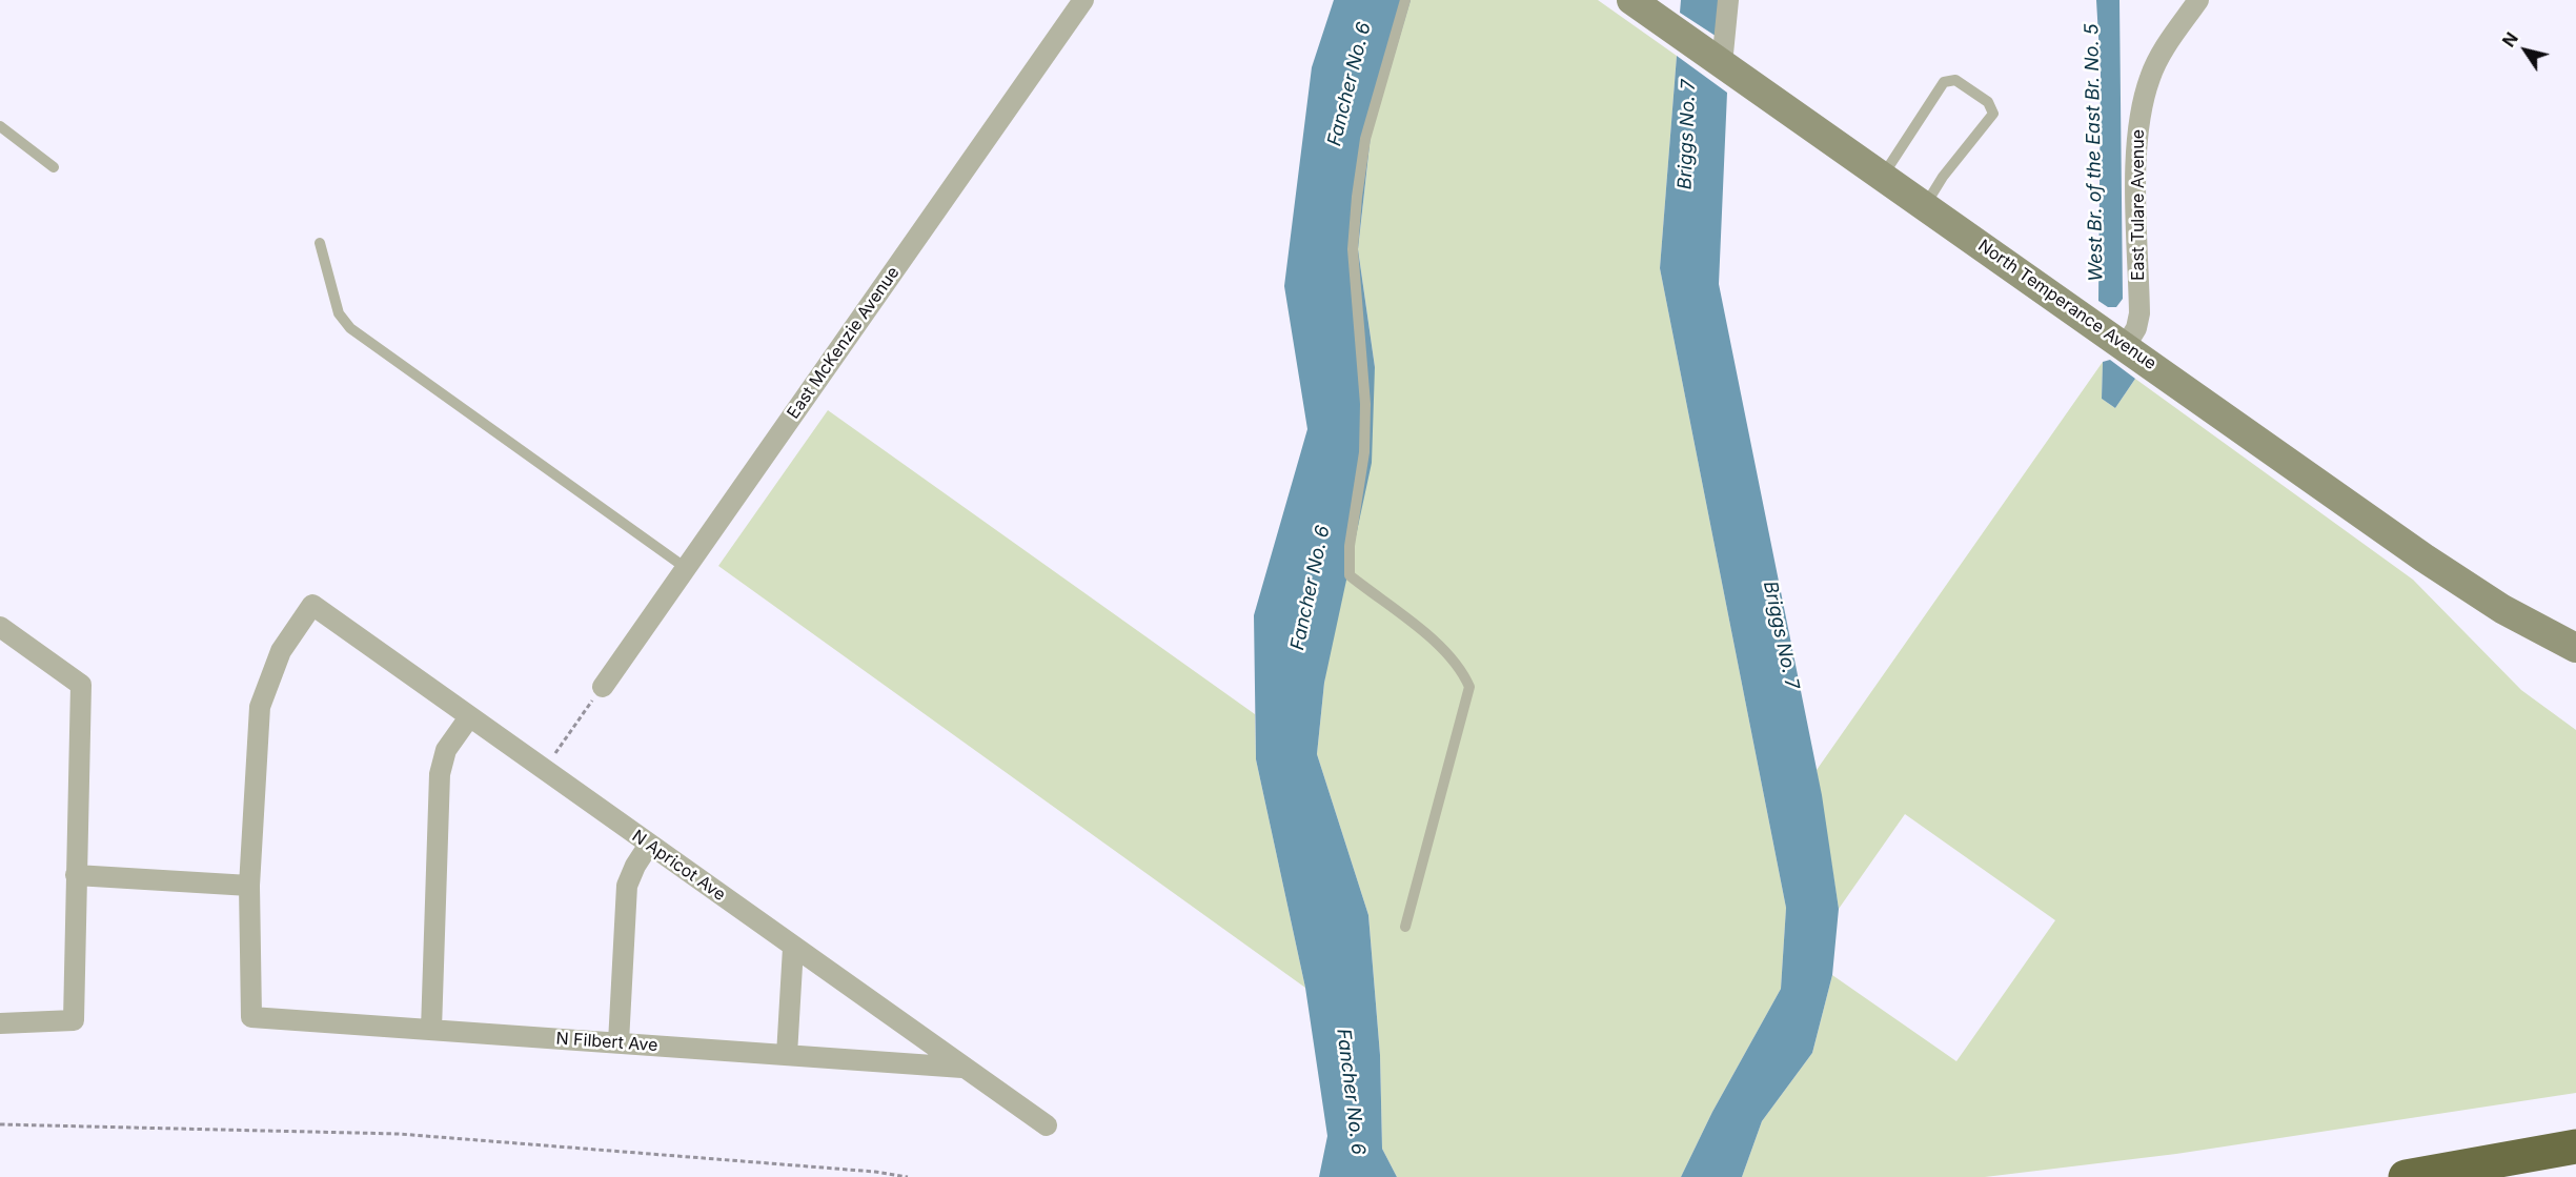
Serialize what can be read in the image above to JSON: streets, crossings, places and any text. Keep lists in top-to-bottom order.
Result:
{
  "streets": {
    "main road": ["North Temperance Avenue"],
    "street": [
      "East Tulare Avenue",
      "East McKenzie Avenue",
      "N Apricot Ave",
      "N Filbert Ave"
    ]
  },
  "crossings": [
    ["East Tulare Avenue", "North Temperance Avenue"],
    ["N Apricot Ave", "N Filbert Ave"]
  ],
  "water": ["Fancher No. 6", "Briggs No. 7", "West Br. of the East Br. No. 5"],
  "north": "top left"
}
